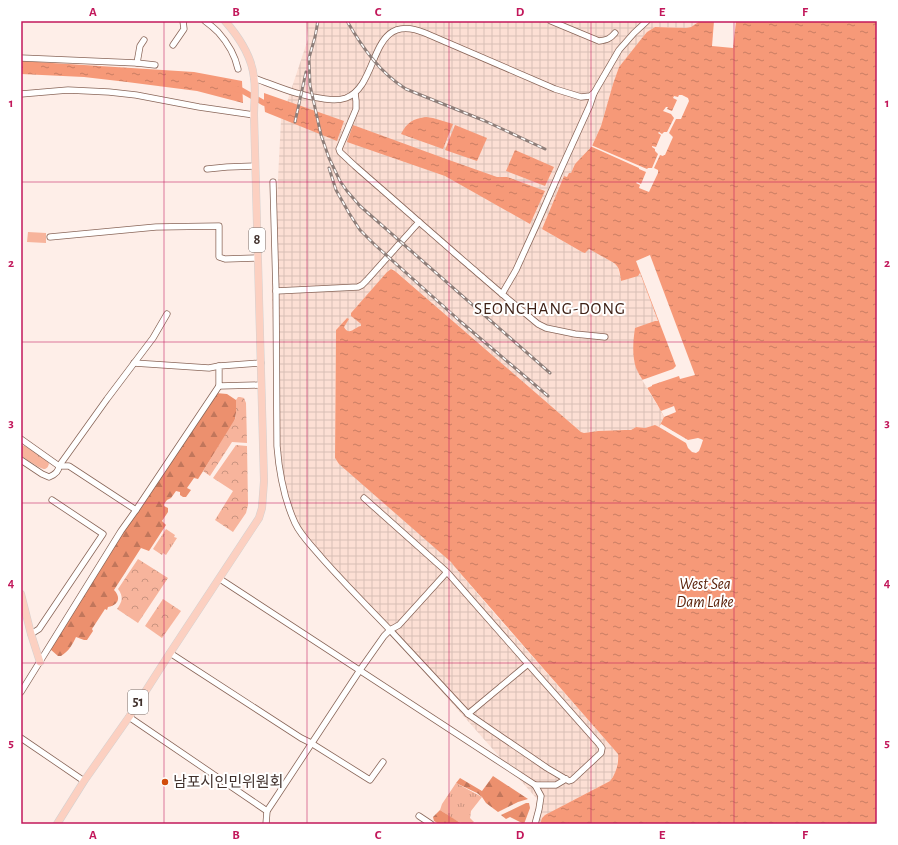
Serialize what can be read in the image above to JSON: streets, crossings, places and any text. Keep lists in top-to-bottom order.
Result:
{
  "streets": {
    "main road": ["8", "51"]
  },
  "crossings": [
    ["8", "51"]
  ],
  "districts": ["SEONCHANG-DONG"],
  "water": ["West Sea Dam Lake"],
  "places": ["남포시인민위원회"],
  "grid": {
    "columns": [
      "A",
      "B",
      "C",
      "D",
      "E",
      "F"
    ],
    "rows": [
      "1",
      "2",
      "3",
      "4",
      "5"
    ]
  }
}
